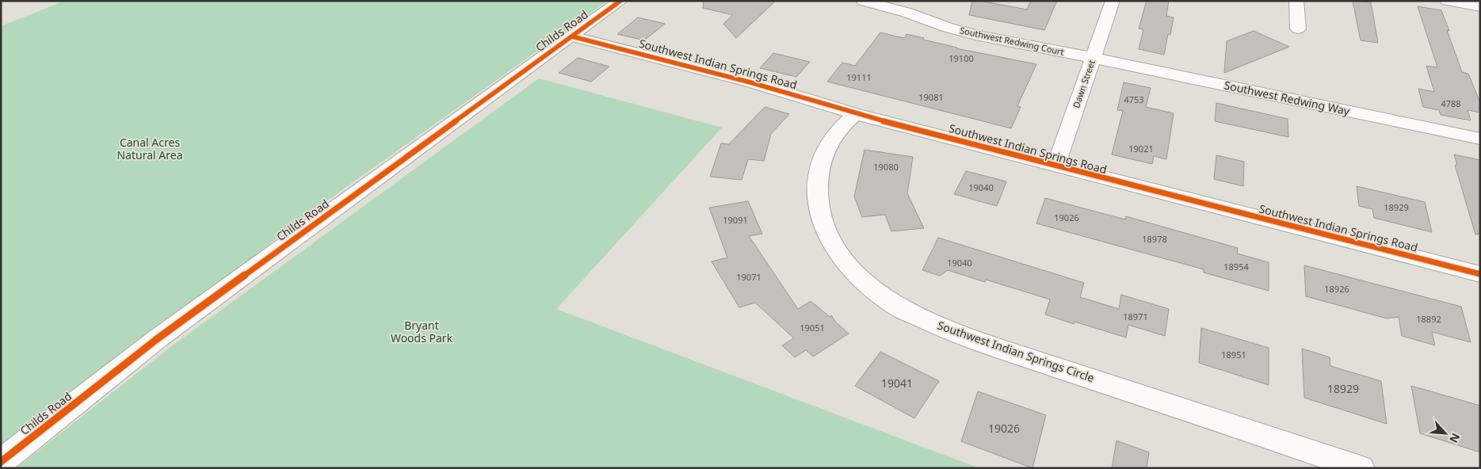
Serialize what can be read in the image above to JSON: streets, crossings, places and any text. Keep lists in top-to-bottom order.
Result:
{
  "streets": {
    "street": [
      "Childs Road",
      "Southwest Redwing Court",
      "Southwest Indian Springs Road",
      "Dawn Street",
      "Southwest Redwing Way",
      "Southwest Indian Springs Circle"
    ]
  },
  "crossings": [
    ["Childs Road", "Southwest Indian Springs Road"],
    ["Southwest Redwing Court", "Dawn Street"],
    ["Southwest Redwing Court", "Southwest Redwing Way"],
    ["Southwest Indian Springs Road", "Dawn Street"],
    ["Southwest Indian Springs Road", "Southwest Indian Springs Circle"],
    ["Dawn Street", "Southwest Redwing Way"]
  ],
  "parks": ["Canal Acres Natural Area", "Bryant Woods Park"],
  "house_numbers": [
    "19100",
    "19111",
    "19081",
    "4753",
    "4788",
    "19021",
    "19080",
    "19040",
    "18929",
    "19026",
    "19091",
    "18978",
    "19040",
    "18954",
    "19071",
    "18926",
    "18971",
    "18892",
    "19051",
    "18951",
    "19041",
    "18929",
    "19026"
  ],
  "north": "bottom right"
}
